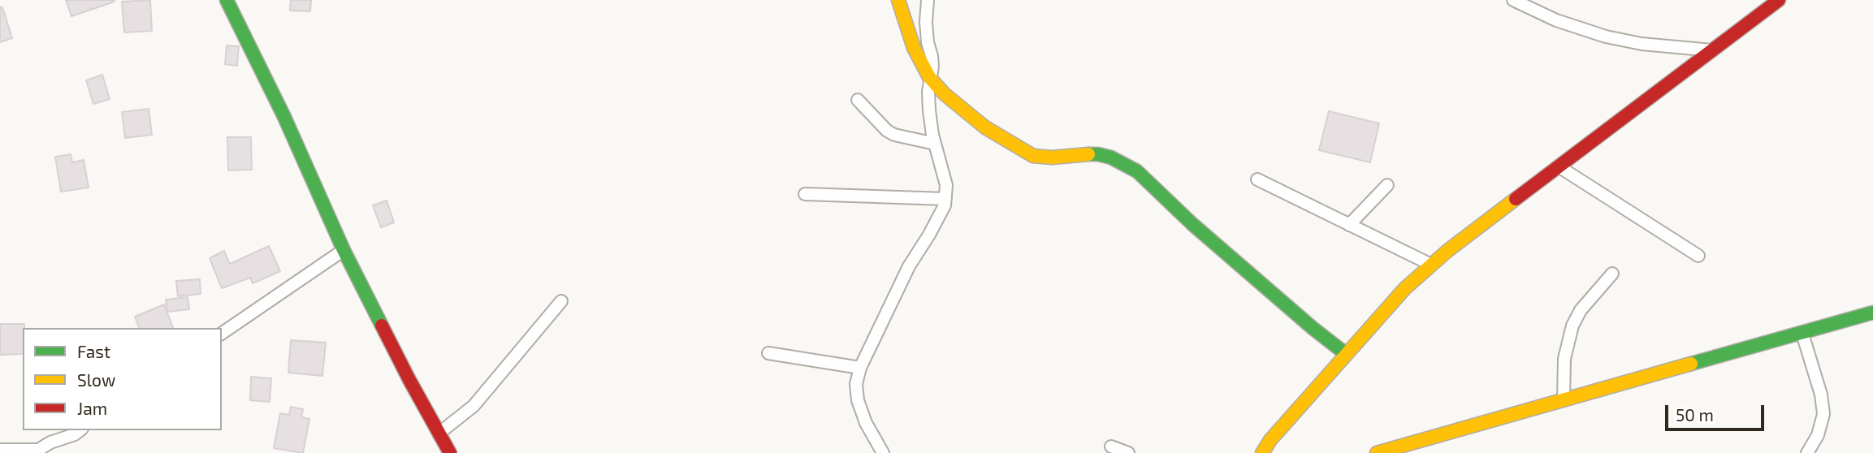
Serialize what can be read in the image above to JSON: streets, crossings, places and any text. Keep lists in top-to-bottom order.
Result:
{
  "legend": ["Fast", "Slow", "Jam"],
  "scale_bar": "50 m"
}
